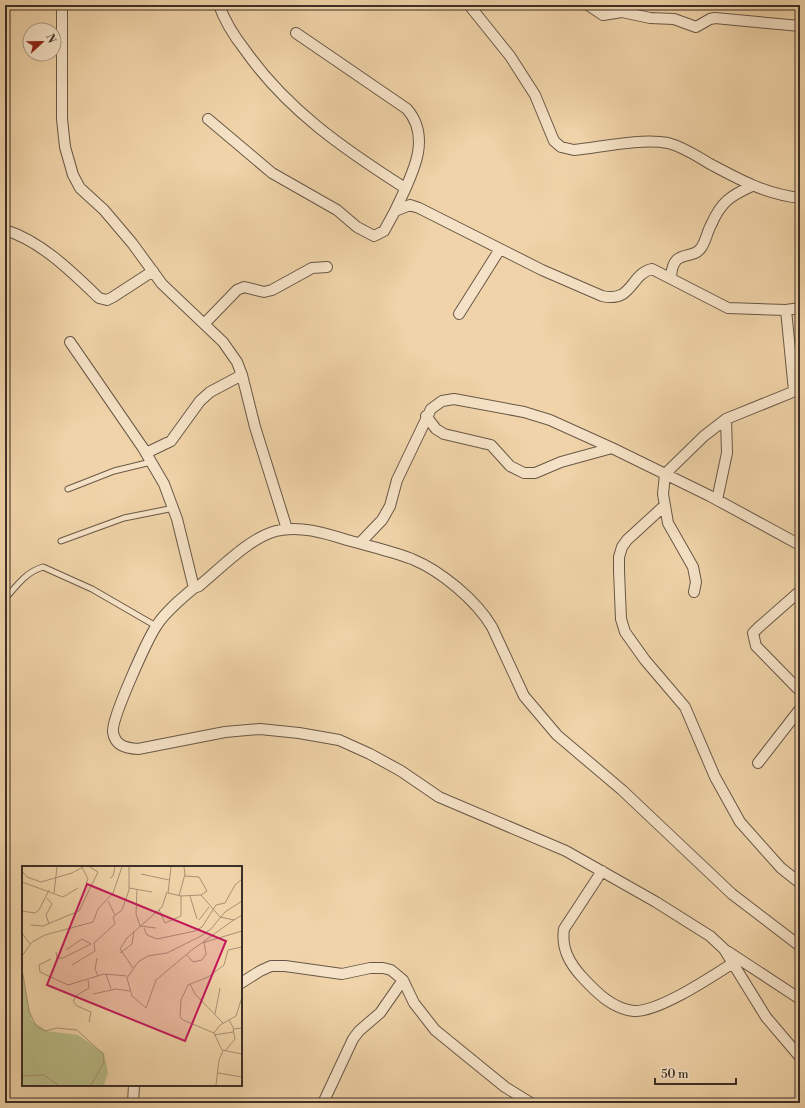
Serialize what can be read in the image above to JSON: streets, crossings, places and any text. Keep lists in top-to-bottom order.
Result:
{
  "scale_bar": "50 m",
  "north": "right"
}
